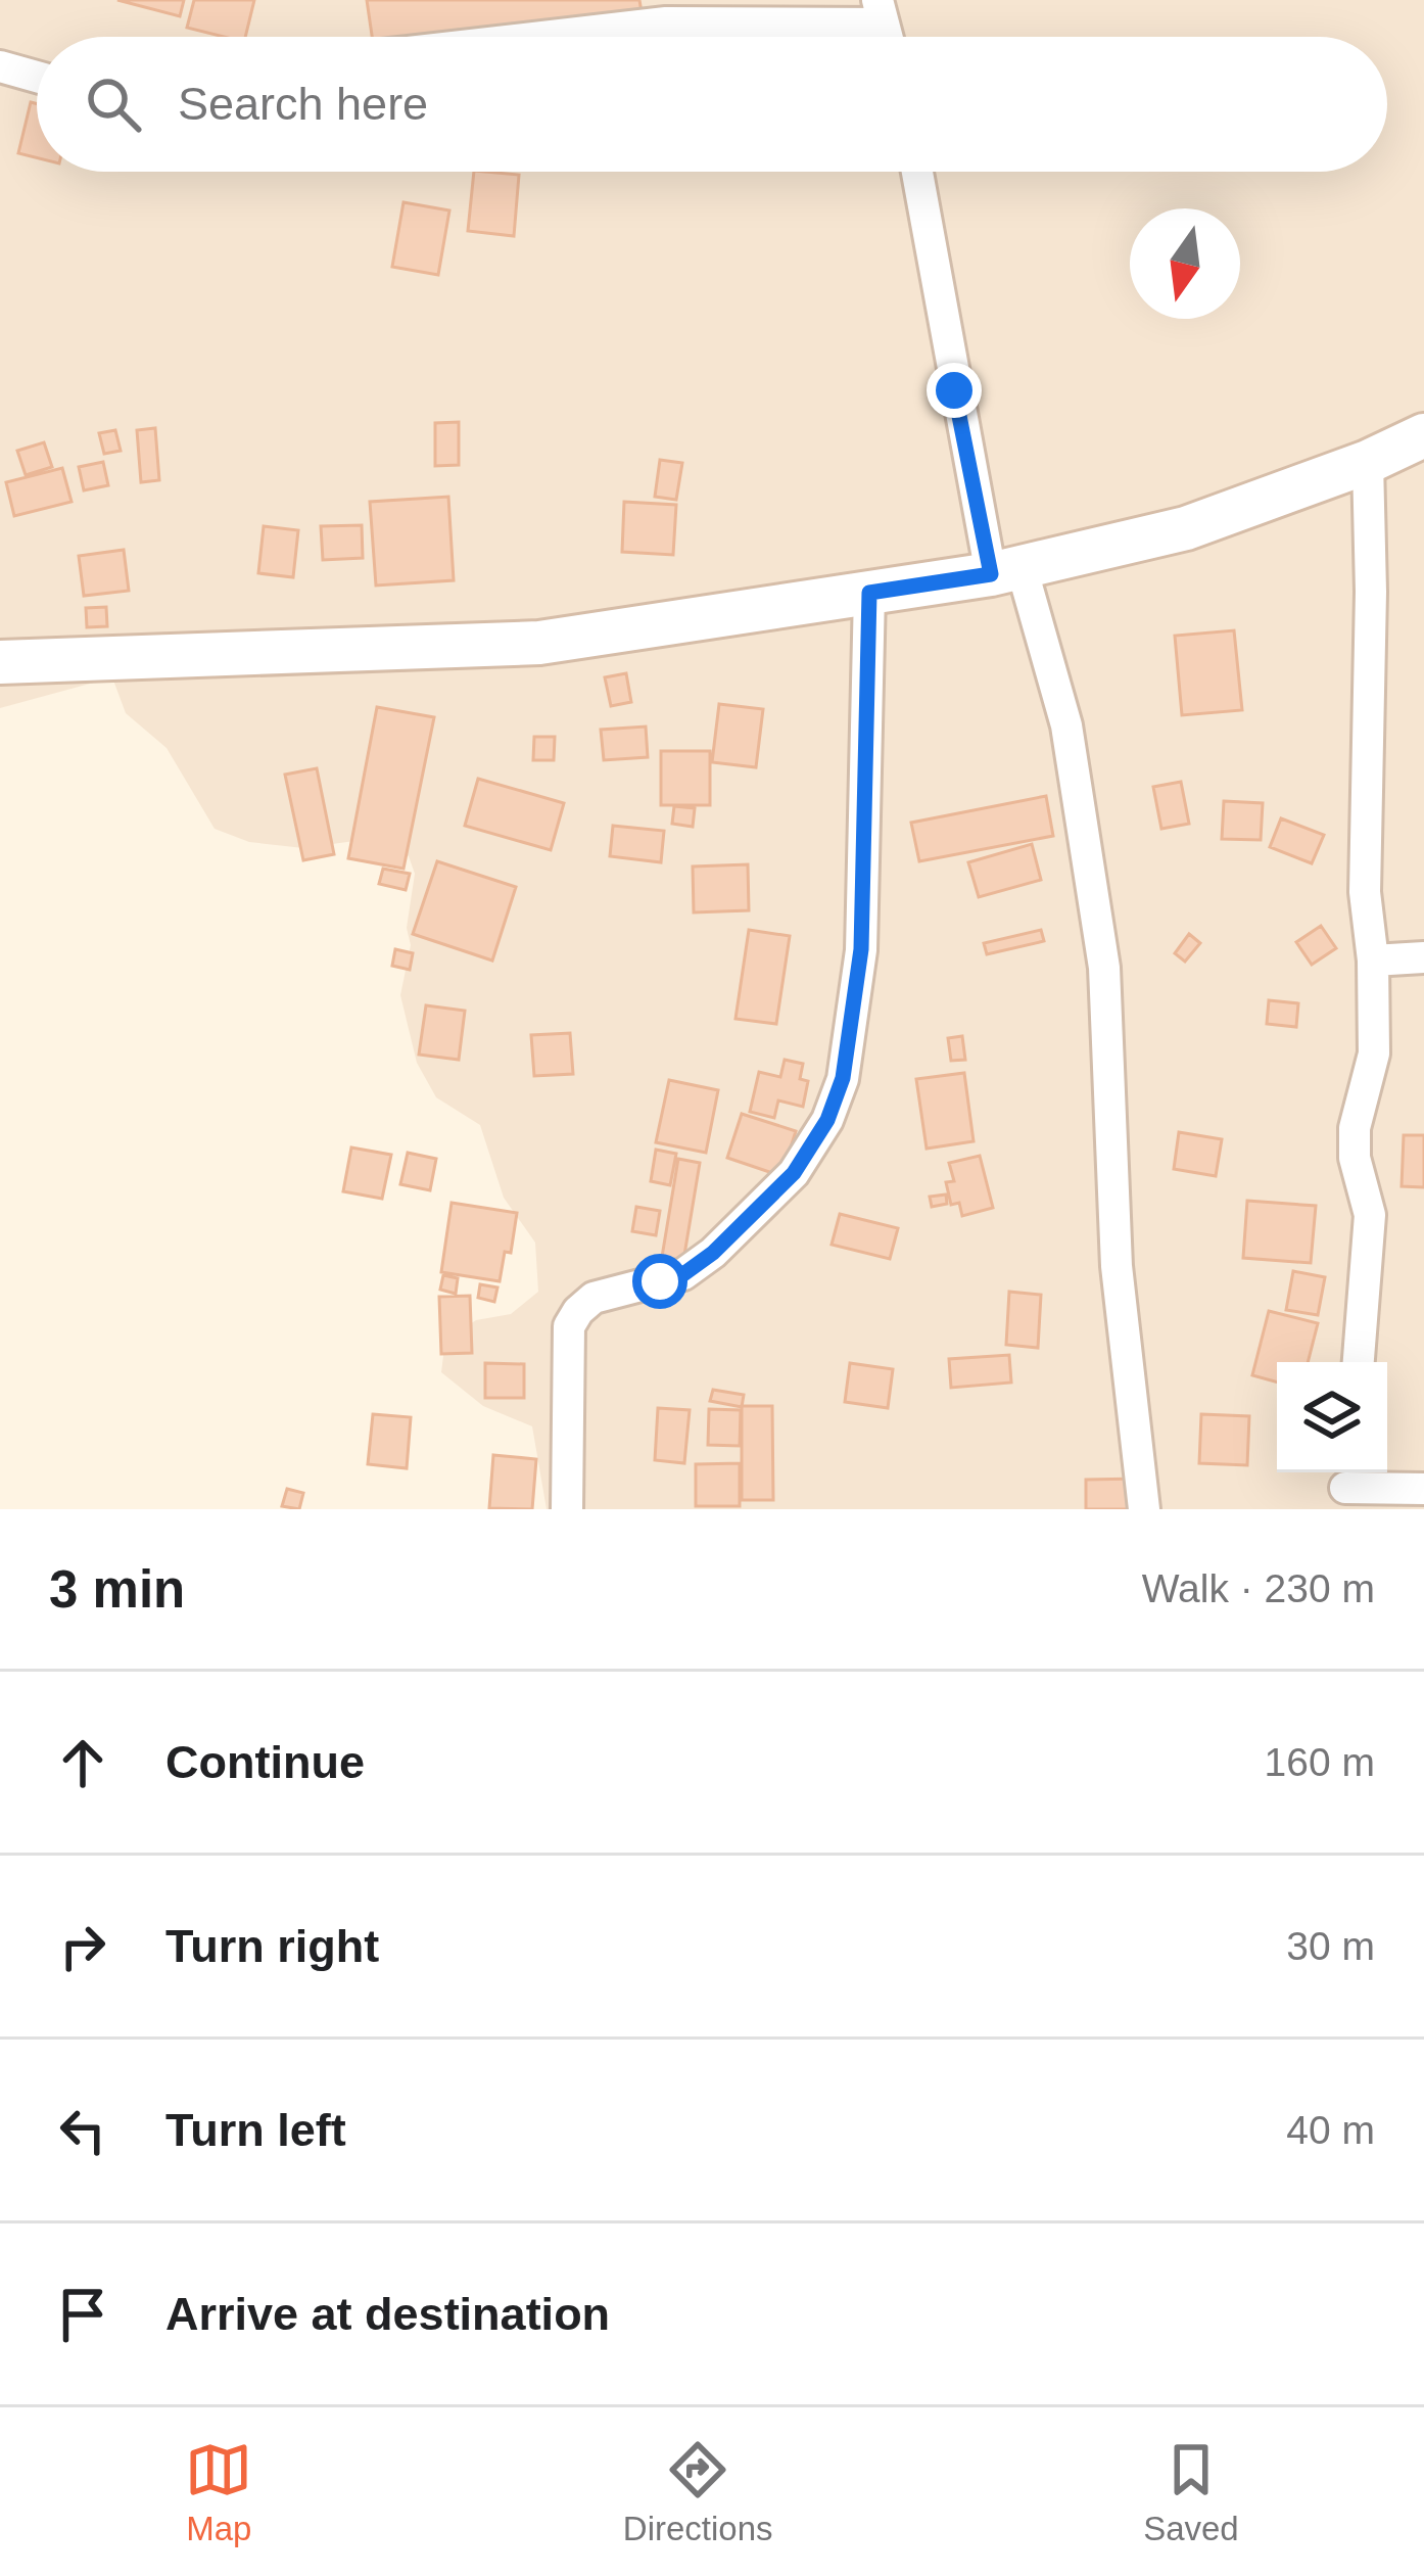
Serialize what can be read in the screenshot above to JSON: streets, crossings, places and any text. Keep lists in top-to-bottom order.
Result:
{
  "north": "bottom",
  "page": {
    "search": "Search here",
    "heading": ["3 min", "Walk · 230 m"],
    "list": [
      ["Continue", "160 m"],
      ["Turn right", "30 m"],
      ["Turn left", "40 m"],
      "Arrive at destination"
    ],
    "nav": ["Map", "Directions", "Saved"]
  }
}
